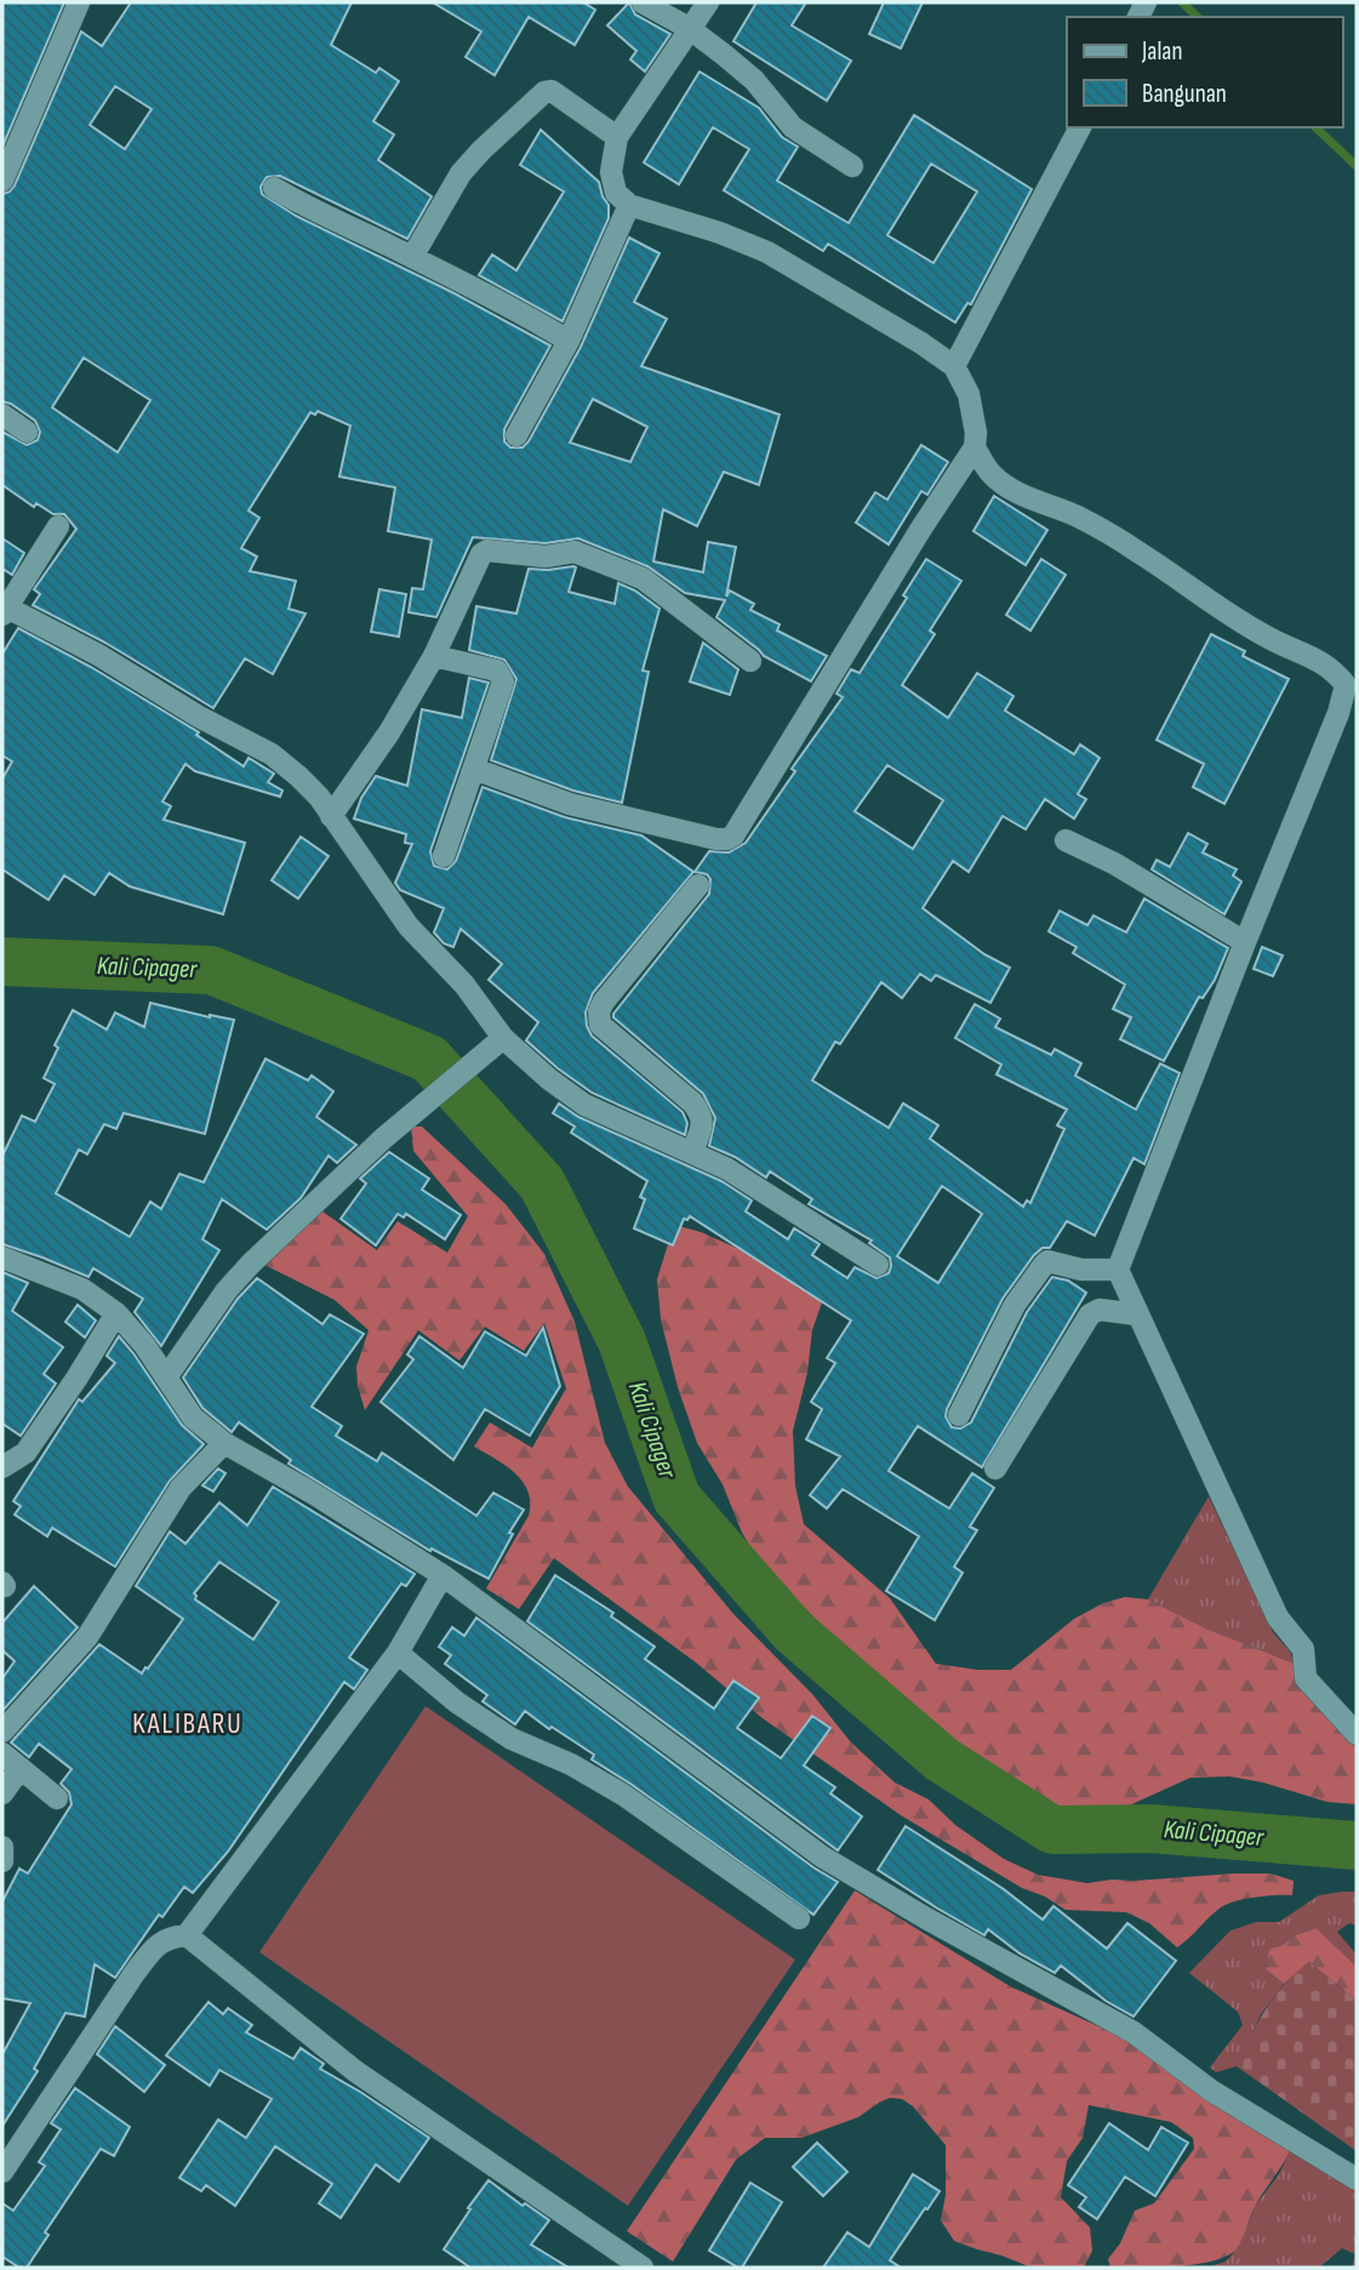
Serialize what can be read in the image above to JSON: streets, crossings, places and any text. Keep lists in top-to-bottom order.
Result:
{
  "districts": ["KALIBARU"],
  "water": ["Kali Cipager"],
  "legend": ["Jalan", "Bangunan"]
}
